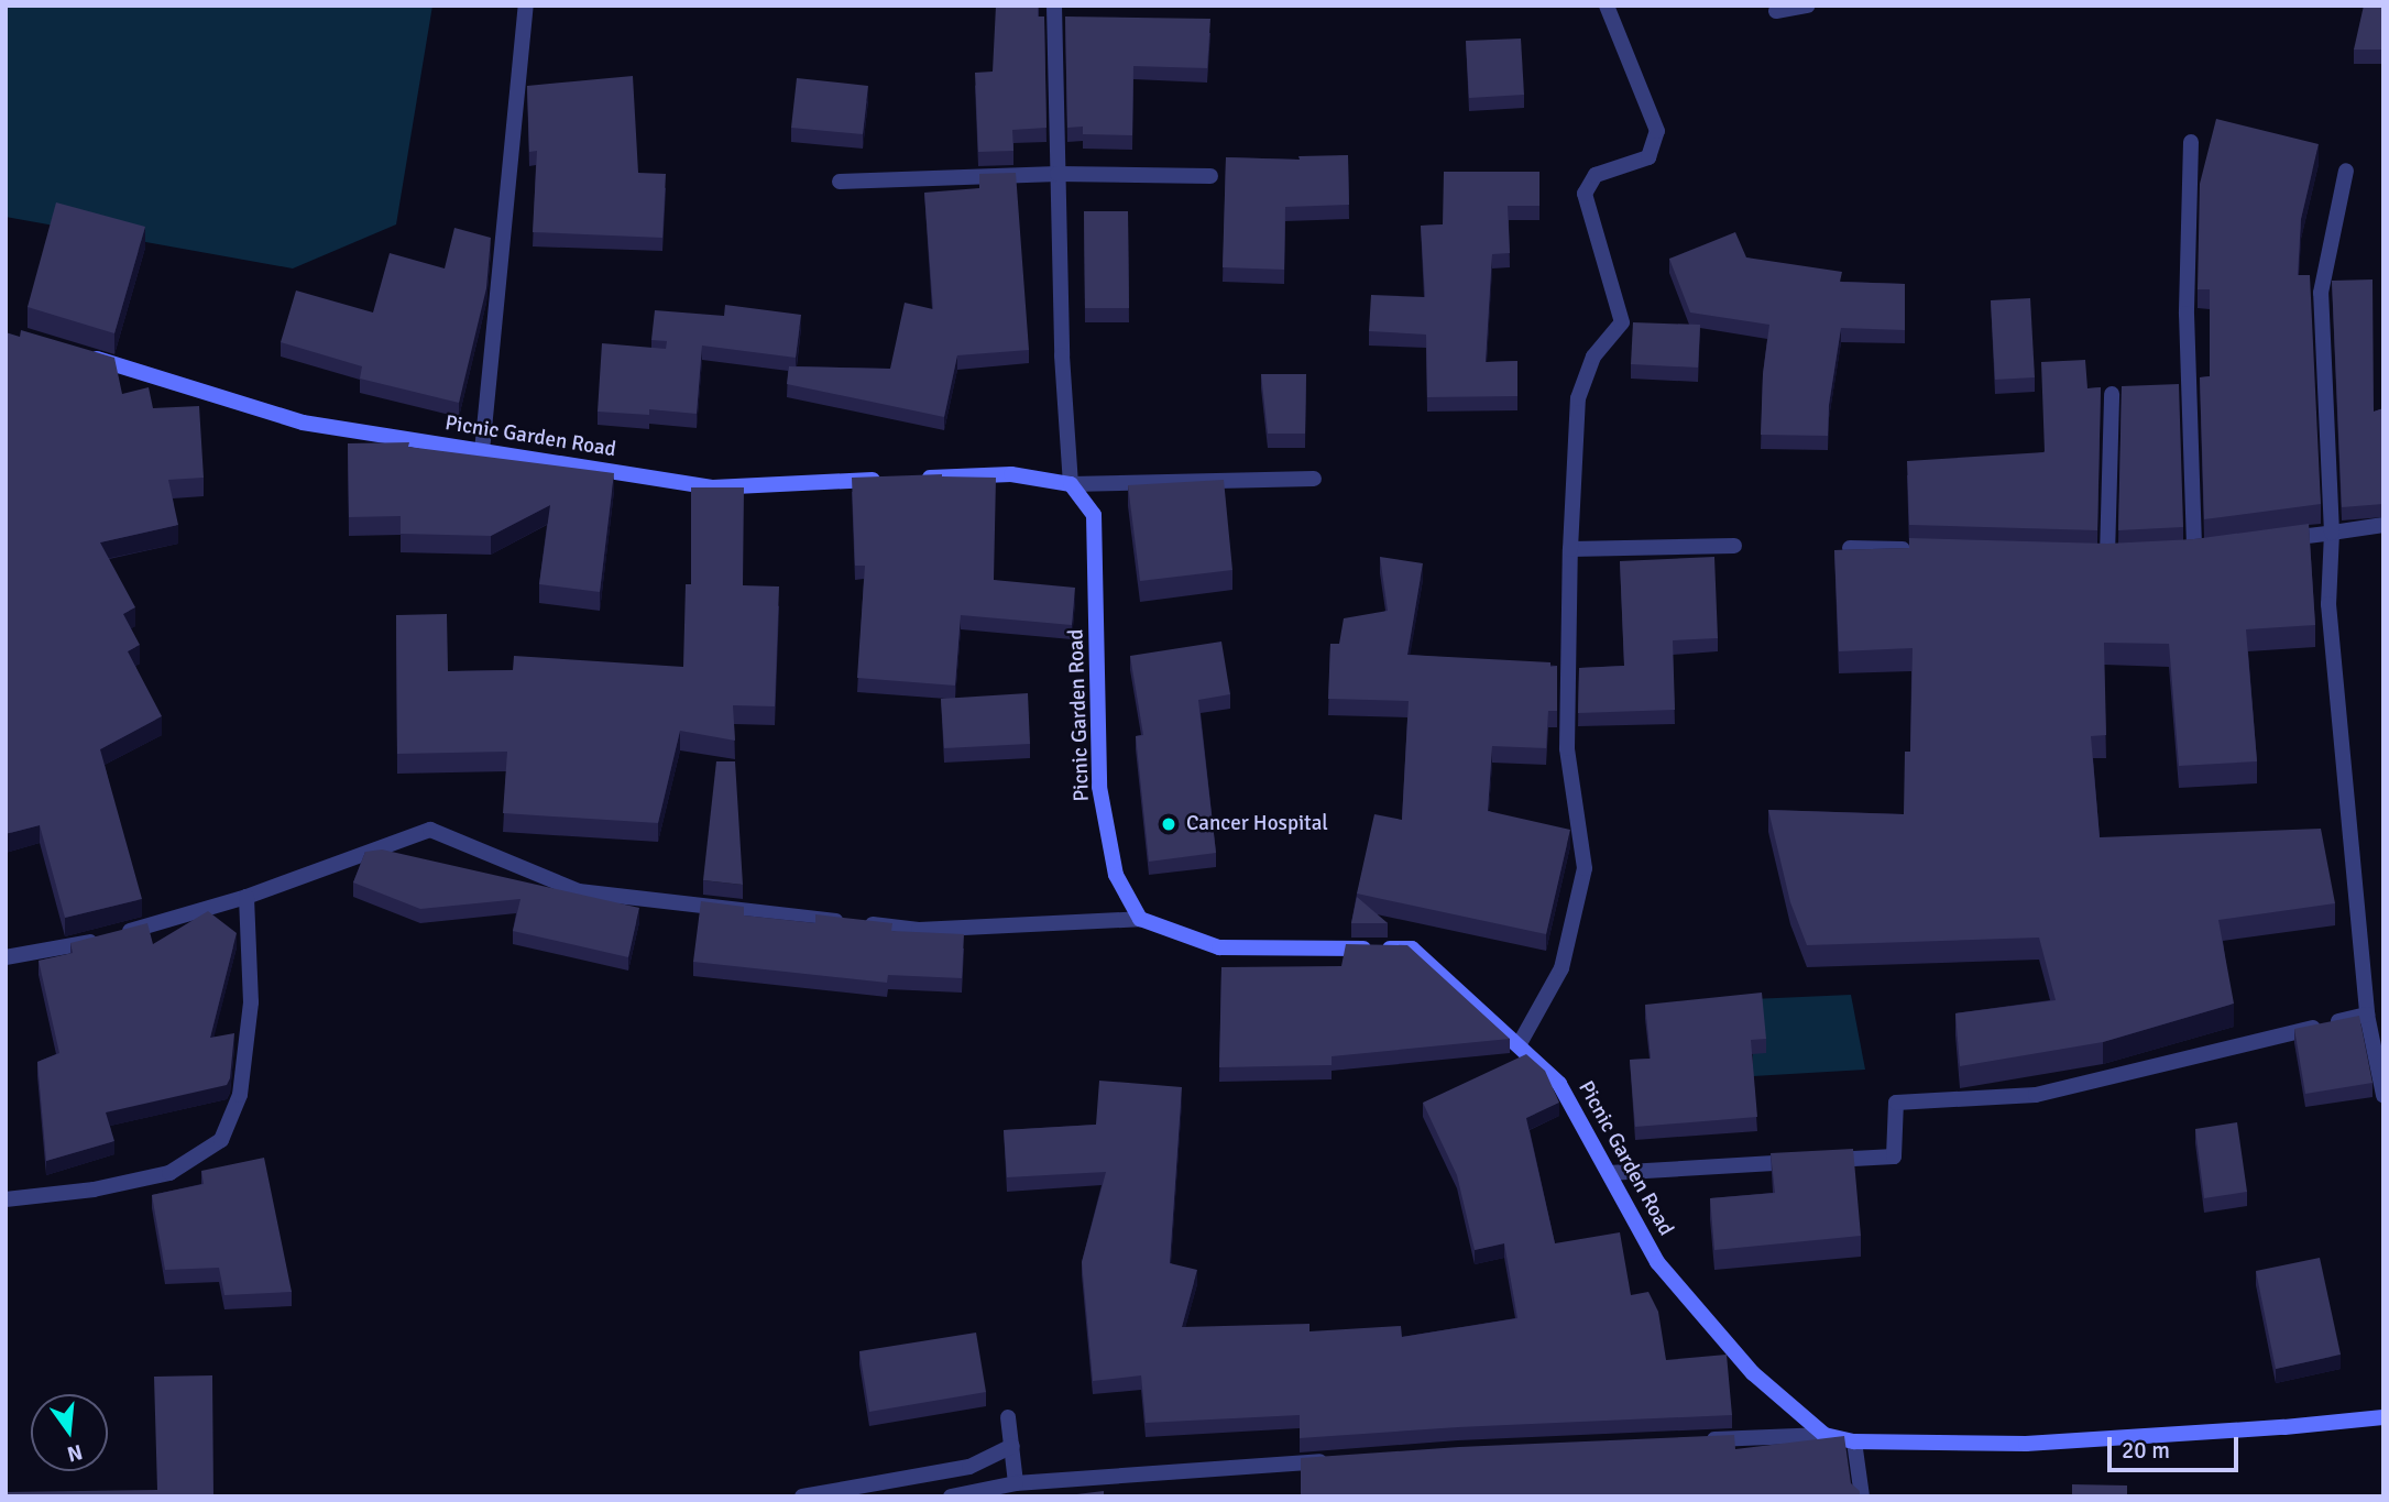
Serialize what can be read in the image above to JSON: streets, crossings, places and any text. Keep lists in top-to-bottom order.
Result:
{
  "streets": {
    "main road": ["Picnic Garden Road"]
  },
  "places": ["Cancer Hospital"],
  "scale_bar": "20 m",
  "north": "bottom"
}
